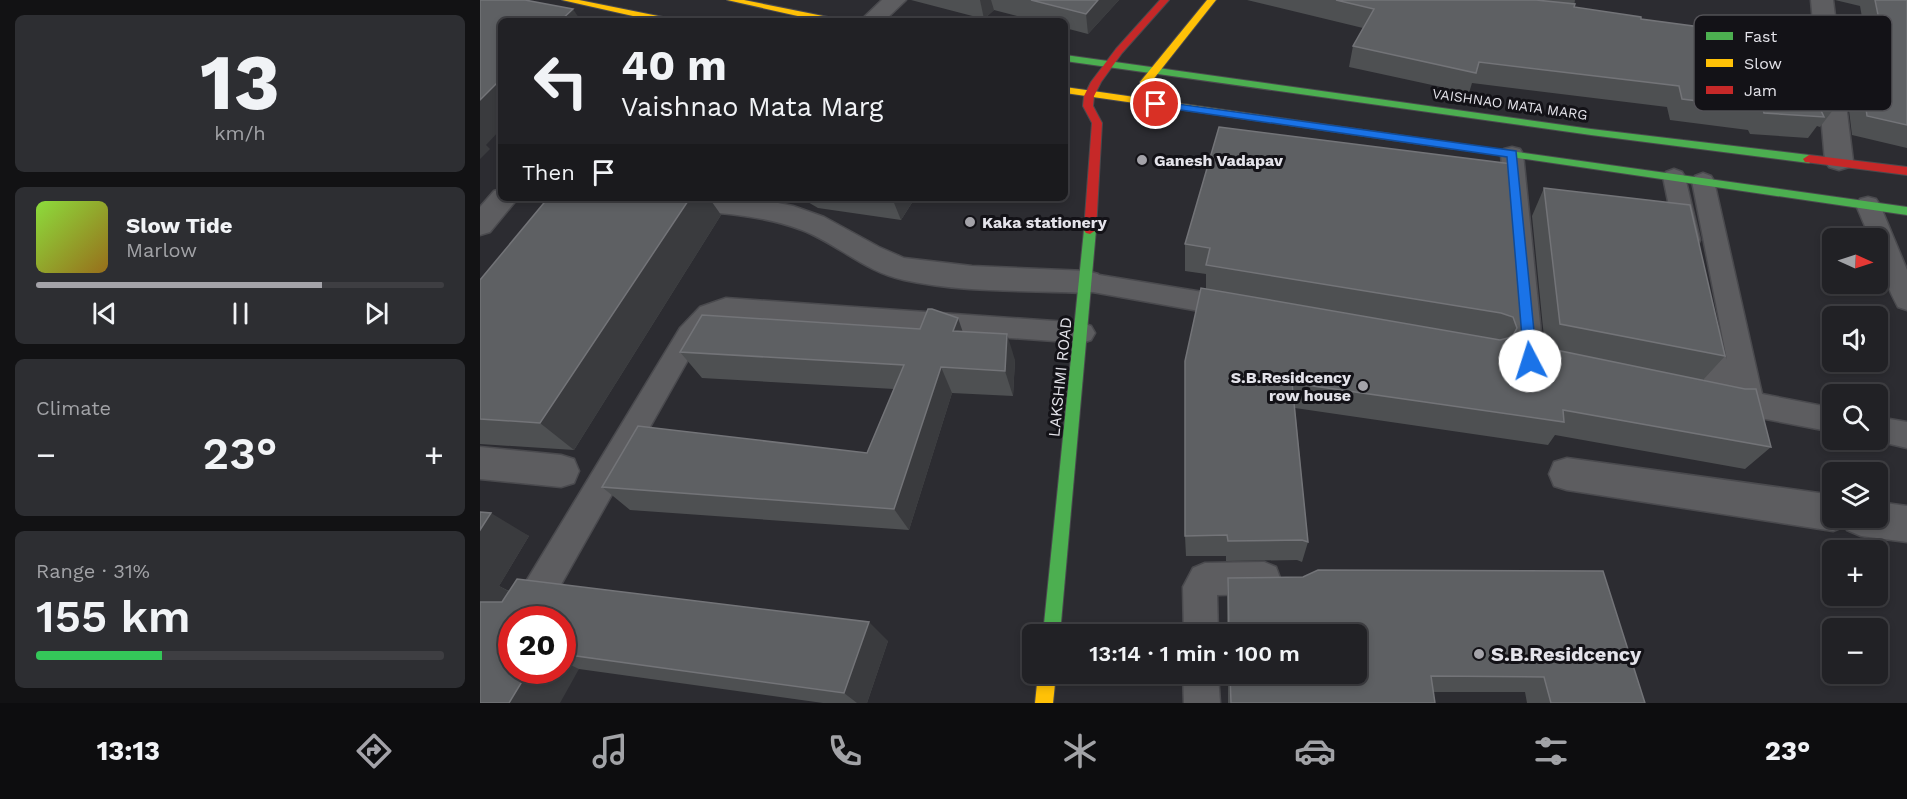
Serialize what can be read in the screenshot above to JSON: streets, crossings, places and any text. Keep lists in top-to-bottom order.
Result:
{
  "streets": {
    "main road": ["VAISHNAO MATA MARG", "LAKSHMI ROAD"]
  },
  "places": [
    "Ganesh Vadapav",
    "Kaka stationery",
    "S.B.Residcency row house",
    "S.B.Residcency"
  ],
  "legend": ["Fast", "Slow", "Jam"],
  "north": "right",
  "page": {
    "tile": [
      ["13", "km/h"],
      "Climate",
      ["Range · 31%", "155 km"]
    ],
    "turn": ["40 m", "Vaishnao Mata Marg"],
    "then": "Then",
    "song": ["Slow Tide", "Marlow"],
    "map_buttons": ["+", "−"],
    "heat": ["−", "23°", "+"],
    "limit": "20",
    "trip": "13:14 · 1 min · 100 m",
    "tabs": ["13:13", "23°"]
  }
}
